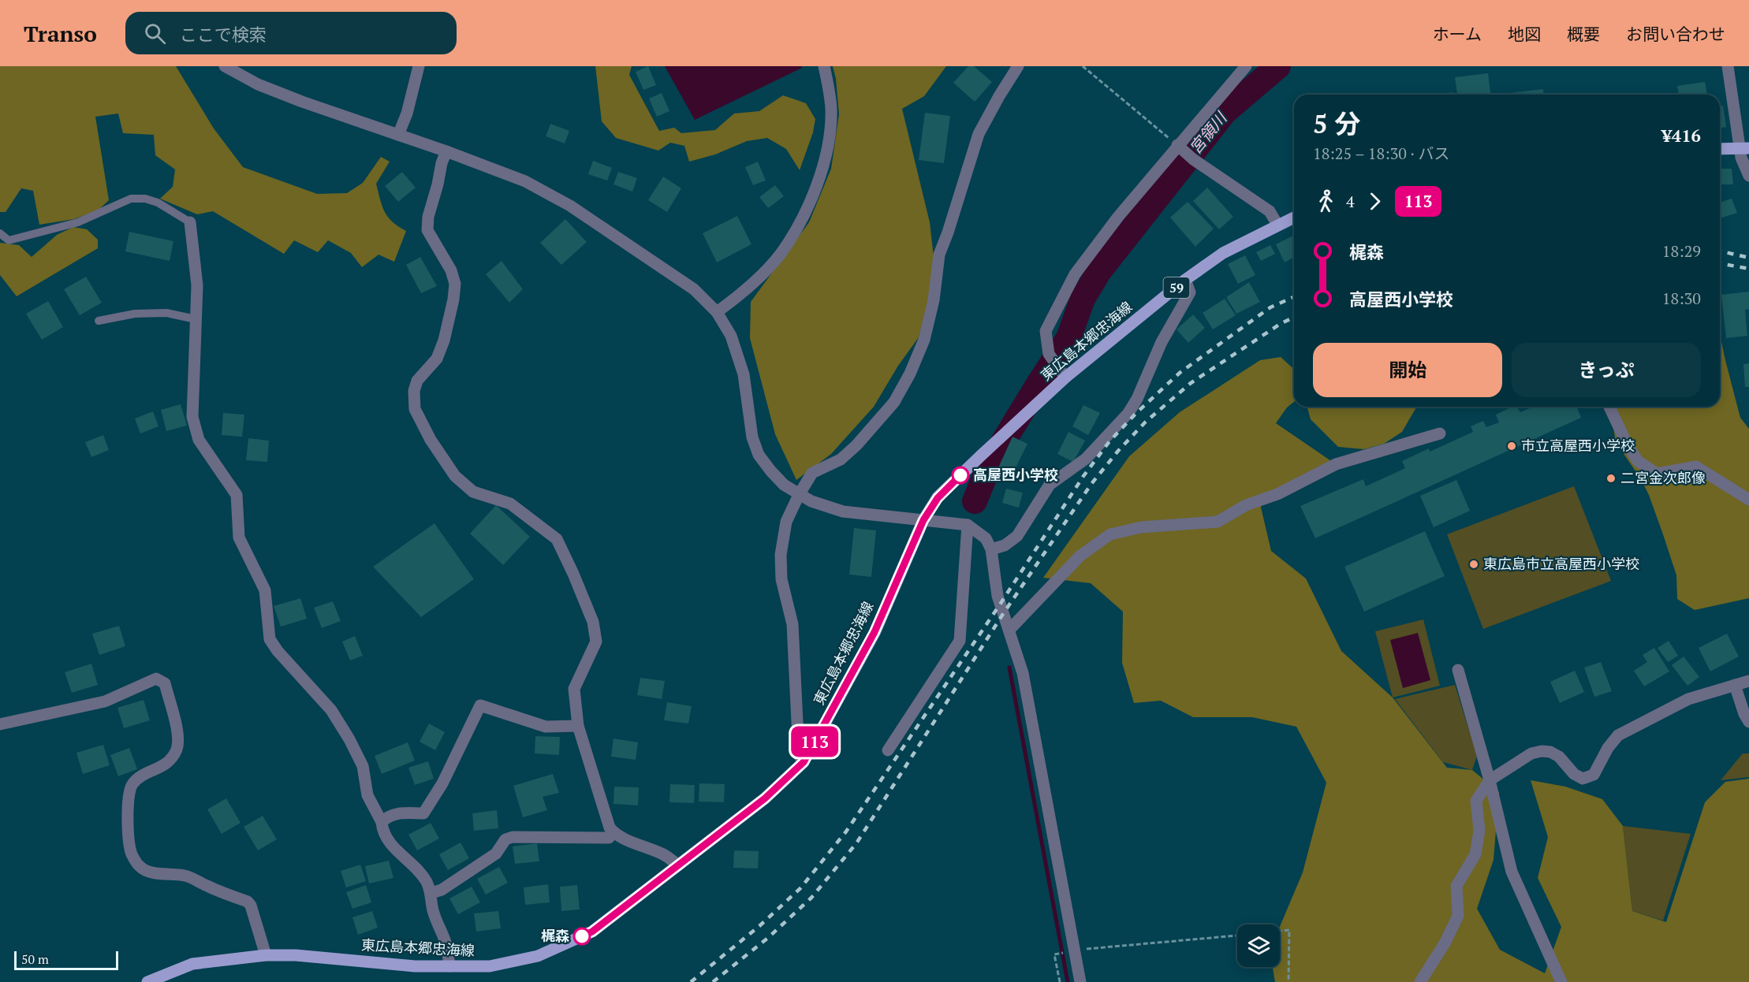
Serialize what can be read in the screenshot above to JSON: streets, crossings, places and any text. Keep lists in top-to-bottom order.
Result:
{
  "streets": {
    "main road": ["59", "東広島本郷忠海線"]
  },
  "water": ["宮領川"],
  "places": [
    "市立高屋西小学校",
    "高屋西小学校",
    "二宮金次郎像",
    "東広島市立高屋西小学校",
    "梶森"
  ],
  "lines": ["bus line 113"],
  "scale_bar": "50 m",
  "page": {
    "header": "Transo",
    "search": "ここで検索",
    "nav": [
      "ホーム",
      "地図",
      "概要",
      "お問い合わせ"
    ],
    "on_map": "113",
    "heading": ["5 分", "18:25 – 18:30 · バス", "¥416"],
    "legs": ["4", "113"],
    "list": [
      {
        "name": "梶森",
        "value": "18:29"
      },
      {
        "name": "高屋西小学校",
        "value": "18:30"
      }
    ],
    "buttons": ["開始", "きっぷ"],
    "scale": "50 m"
  }
}
